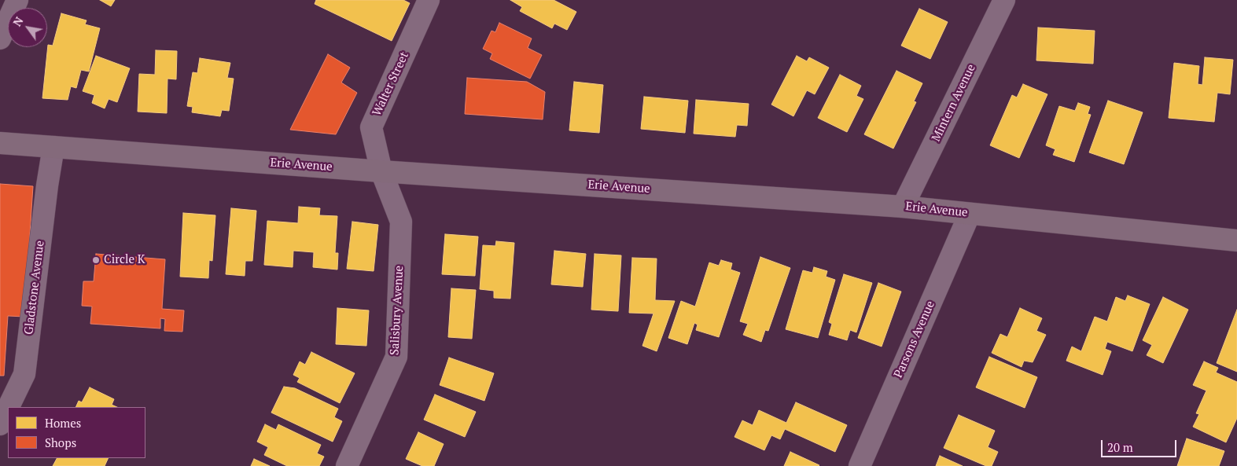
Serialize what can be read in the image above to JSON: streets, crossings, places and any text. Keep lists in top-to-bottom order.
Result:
{
  "streets": {
    "main road": ["Erie Avenue"],
    "street": [
      "Walter Street",
      "Mintern Avenue",
      "Gladstone Avenue",
      "Salisbury Avenue",
      "Parsons Avenue"
    ]
  },
  "crossings": [
    ["Walter Street", "Erie Avenue"],
    ["Walter Street", "Salisbury Avenue"],
    ["Mintern Avenue", "Erie Avenue"],
    ["Erie Avenue", "Gladstone Avenue"],
    ["Erie Avenue", "Salisbury Avenue"],
    ["Erie Avenue", "Parsons Avenue"]
  ],
  "places": ["Circle K"],
  "legend": ["Homes", "Shops"],
  "scale_bar": "20 m",
  "north": "top left"
}
